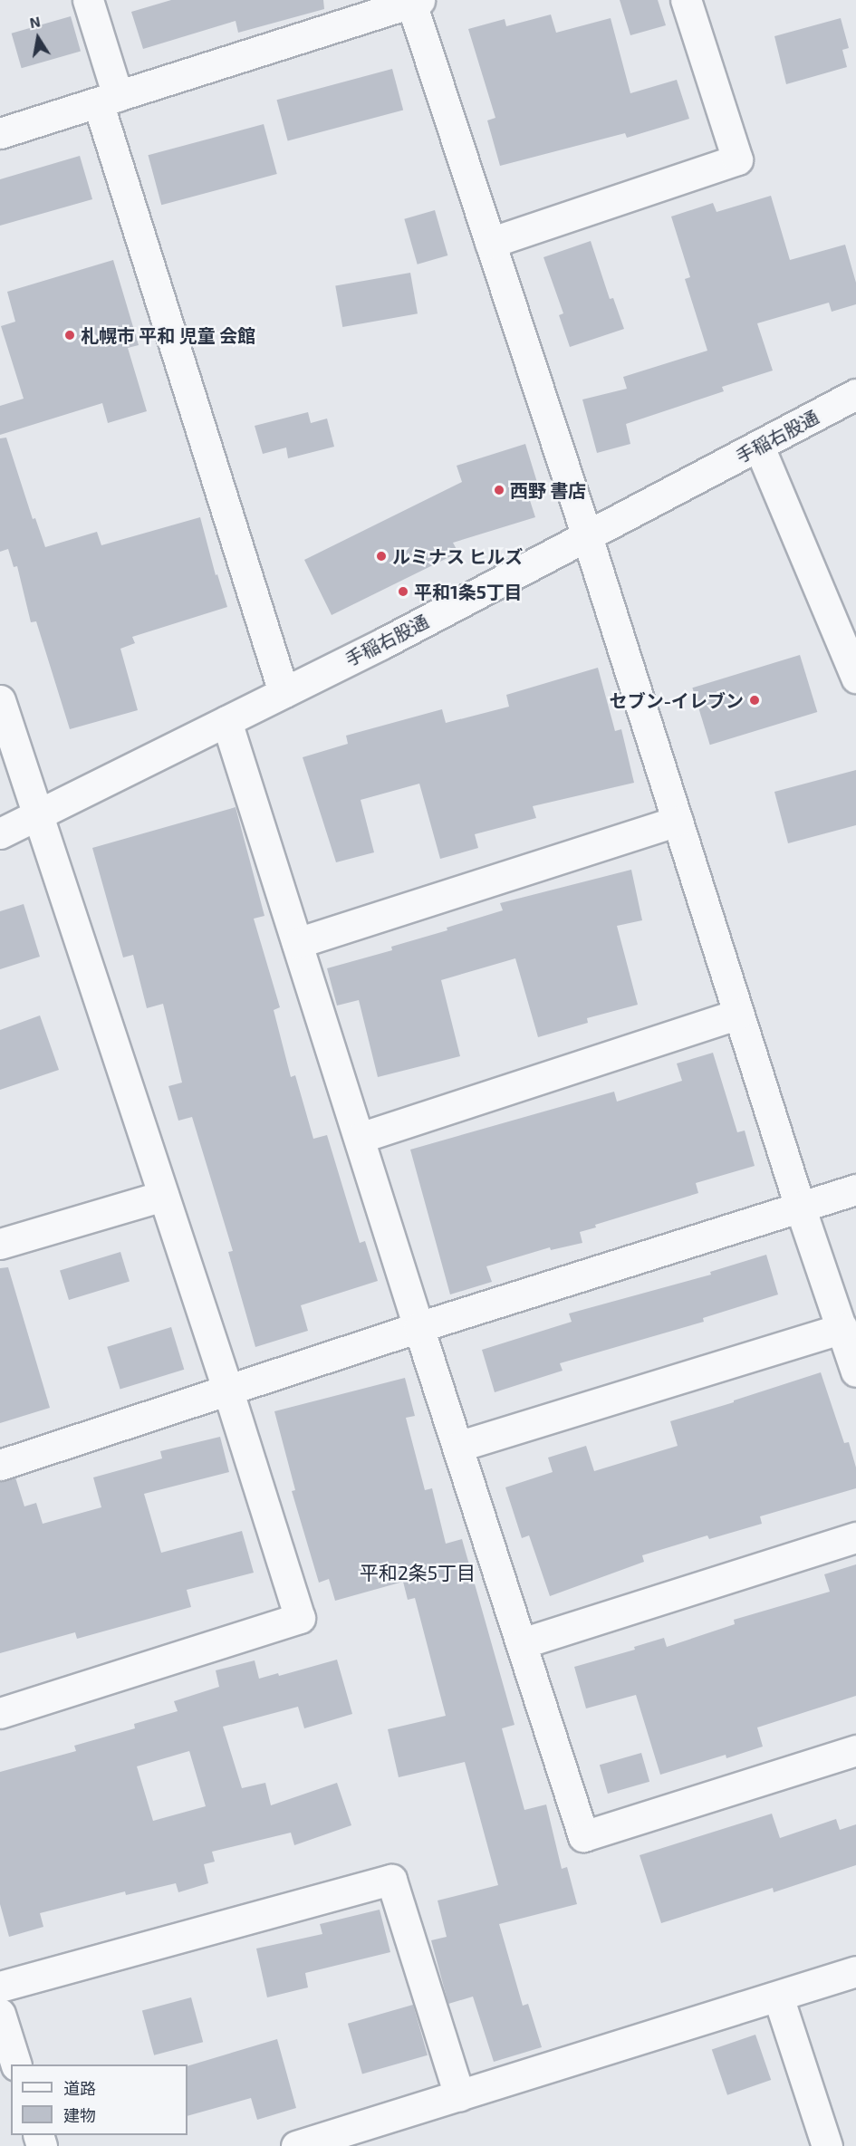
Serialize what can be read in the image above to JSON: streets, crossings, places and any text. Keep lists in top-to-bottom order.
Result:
{
  "streets": {
    "street": ["手稲右股通"]
  },
  "districts": ["平和2条5丁目"],
  "places": [
    "札幌市 平和 児童 会館",
    "西野 書店",
    "ルミナス ヒルズ",
    "平和1条5丁目",
    "セブン-イレブン"
  ],
  "legend": ["道路", "建物"],
  "north": "top"
}
